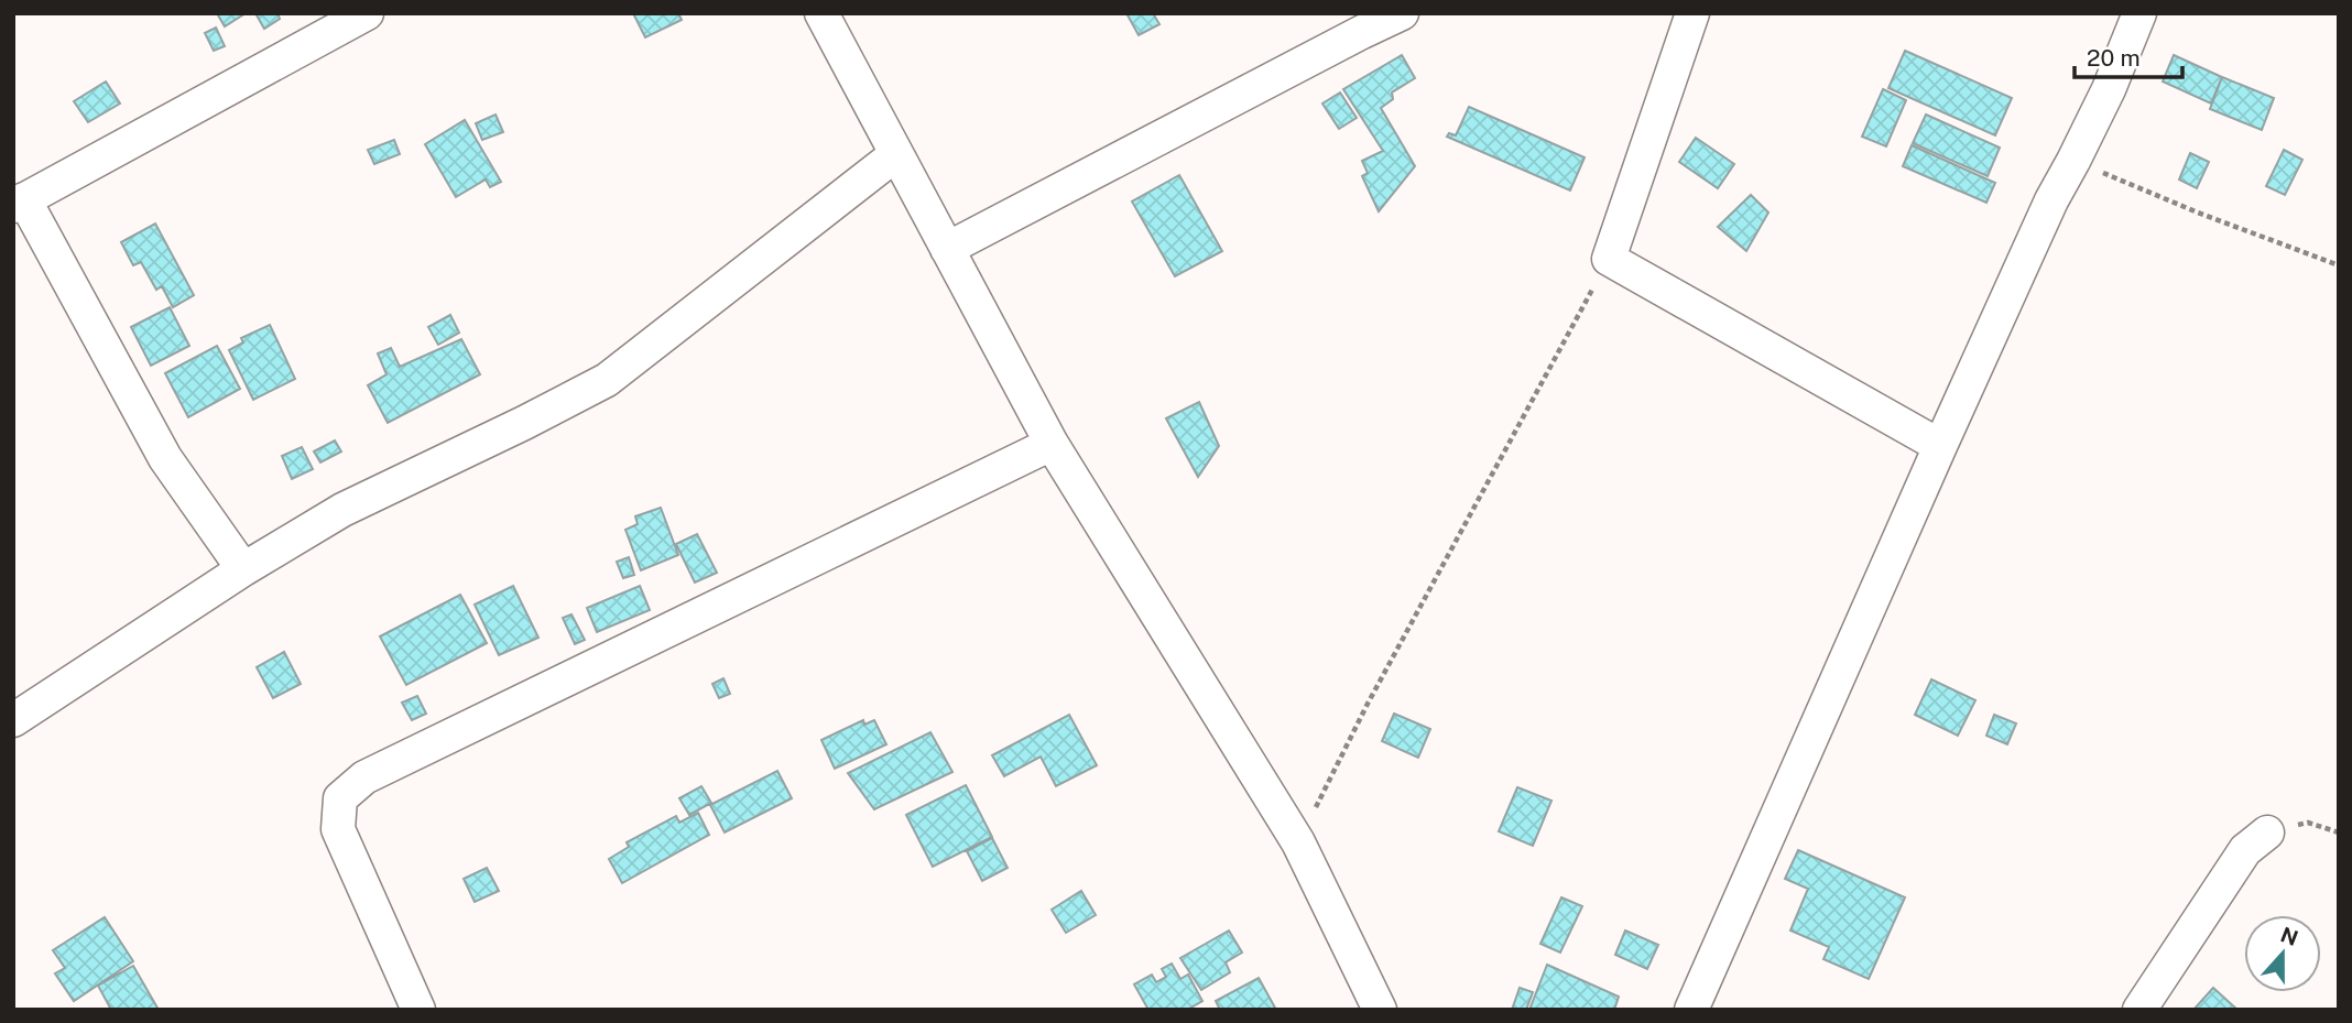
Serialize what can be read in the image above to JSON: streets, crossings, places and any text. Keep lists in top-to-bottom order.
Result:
{
  "scale_bar": "20 m",
  "north": "top"
}
